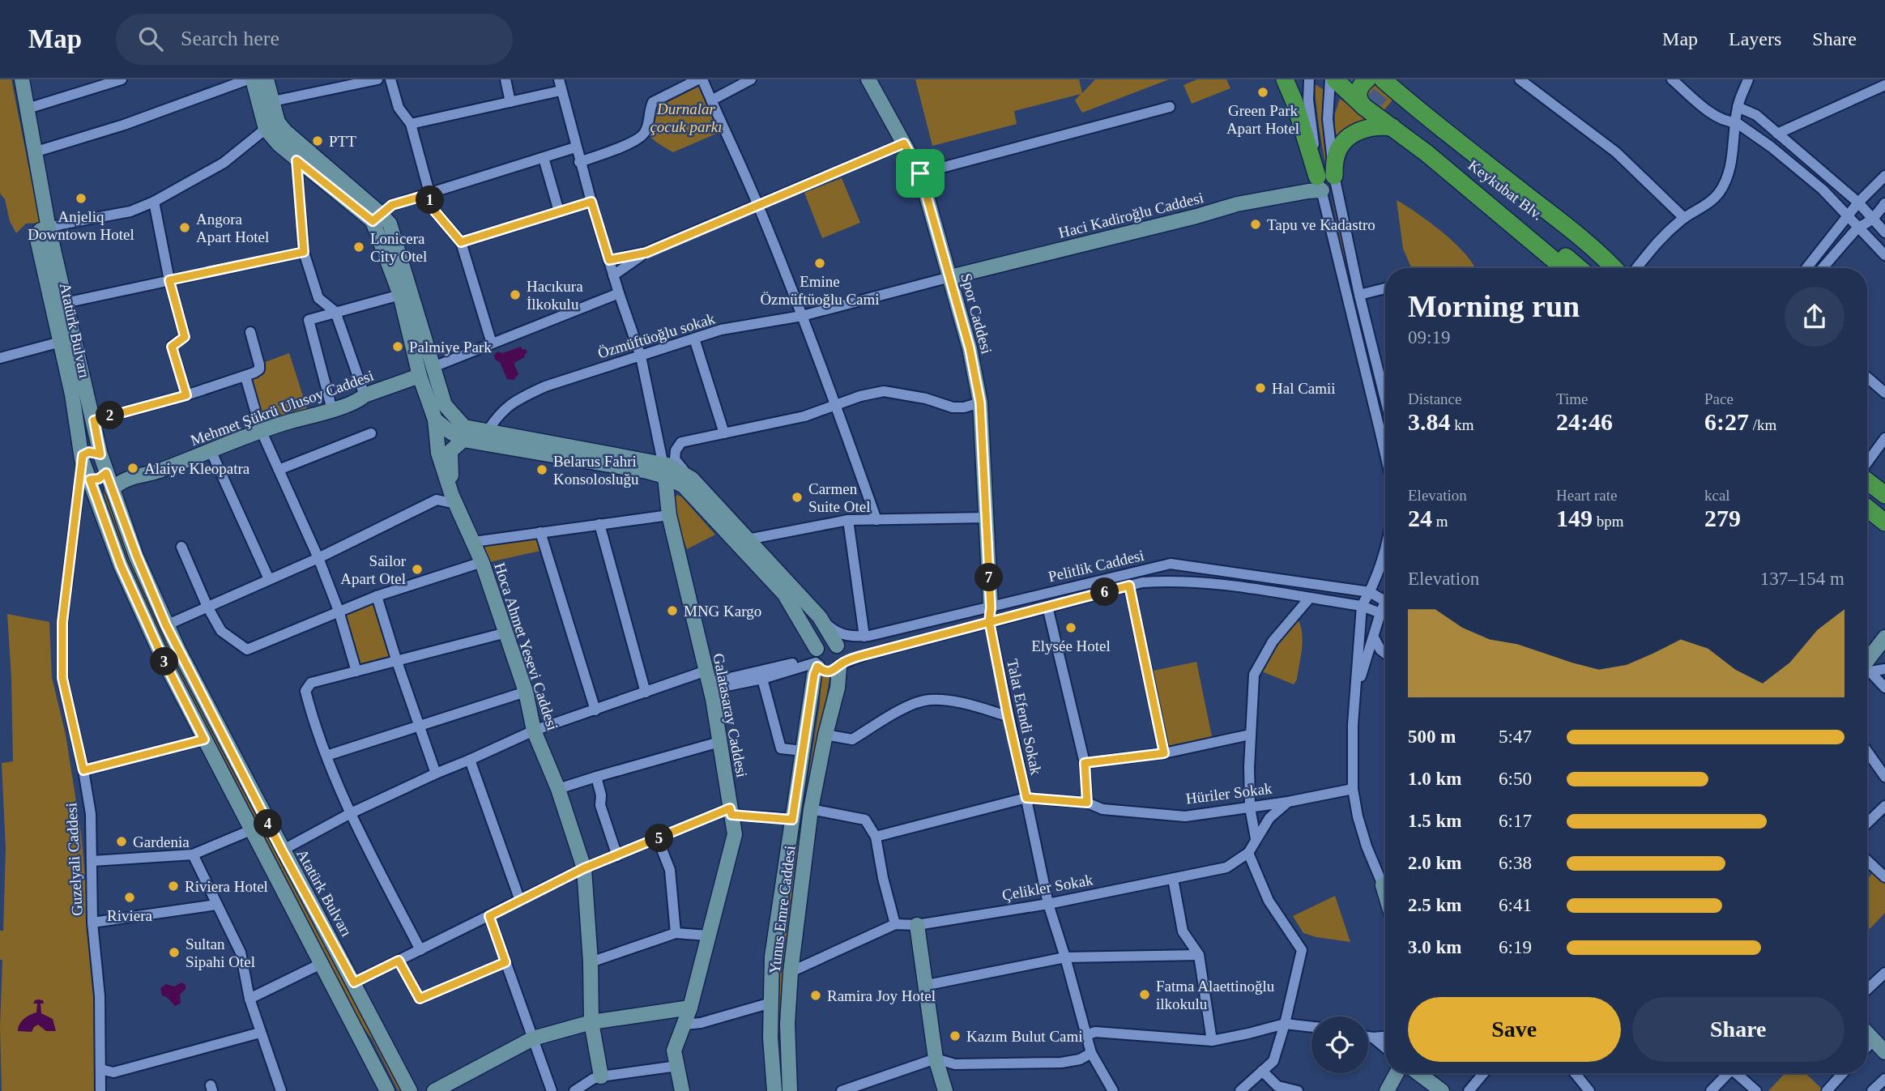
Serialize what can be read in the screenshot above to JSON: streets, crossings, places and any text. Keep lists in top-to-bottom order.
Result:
{
  "streets": {
    "highway": ["Keykubat Blv."],
    "street": [
      "Haci Kadiroğlu Caddesi",
      "Spor Caddesi",
      "Atatürk Bulvarı",
      "Özmüftüoğlu sokak",
      "Mehmet Şükrü Ulusoy Caddesi",
      "Pelitlik Caddesi",
      "Hoca Ahmet Yesevi Caddesi",
      "Galatasaray Caddesi",
      "Talat Efendi Sokak",
      "Hüriler Sokak",
      "Guzelyali Caddesi",
      "Çelikler Sokak",
      "Yunus Emre Caddesi"
    ]
  },
  "crossings": [
    ["Haci Kadiroğlu Caddesi", "Spor Caddesi"],
    ["Haci Kadiroğlu Caddesi", "Özmüftüoğlu sokak"],
    ["Spor Caddesi", "Özmüftüoğlu sokak"],
    ["Spor Caddesi", "Pelitlik Caddesi"],
    ["Spor Caddesi", "Talat Efendi Sokak"],
    ["Atatürk Bulvarı", "Mehmet Şükrü Ulusoy Caddesi"],
    ["Atatürk Bulvarı", "Guzelyali Caddesi"],
    ["Mehmet Şükrü Ulusoy Caddesi", "Hoca Ahmet Yesevi Caddesi"],
    ["Pelitlik Caddesi", "Talat Efendi Sokak"],
    ["Pelitlik Caddesi", "Yunus Emre Caddesi"],
    ["Talat Efendi Sokak", "Hüriler Sokak"],
    ["Talat Efendi Sokak", "Çelikler Sokak"],
    ["Hüriler Sokak", "Çelikler Sokak"],
    ["Çelikler Sokak", "Yunus Emre Caddesi"]
  ],
  "parks": ["Durnalar çocuk parkı"],
  "places": [
    "Green Park Apart Hotel",
    "PTT",
    "Anjeliq Downtown Hotel",
    "Tapu ve Kadastro",
    "Angora Apart Hotel",
    "Lonicera City Otel",
    "Emine Özmüftüoğlu Cami",
    "Hacıkura İlkokulu",
    "Palmiye Park",
    "Hal Camii",
    "Alaiye Kleopatra",
    "Belarus Fahri Konsolosluğu",
    "Carmen Suite Otel",
    "Sailor Apart Otel",
    "MNG Kargo",
    "Elysée Hotel",
    "Gardenia",
    "Riviera Hotel",
    "Riviera",
    "Sultan Sipahi Otel",
    "Fatma Alaettinoğlu ilkokulu",
    "Ramira Joy Hotel",
    "Kazım Bulut Cami"
  ],
  "page": {
    "header": "Map",
    "search": "Search here",
    "nav": ["Map", "Layers", "Share"],
    "pins": [
      "1",
      "2",
      "7",
      "6",
      "3",
      "4",
      "5"
    ],
    "heading": ["Morning run", "09:19"],
    "stats": [
      ["Distance", "3.84 km"],
      ["Time", "24:46"],
      ["Pace", "6:27 /km"],
      ["Elevation", "24 m"],
      ["Heart rate", "149 bpm"],
      ["kcal", "279"]
    ],
    "chart": ["Elevation", "137–154 m"],
    "list": [
      {
        "name": "500 m",
        "note": "5:47"
      },
      {
        "name": "1.0 km",
        "note": "6:50"
      },
      {
        "name": "1.5 km",
        "note": "6:17"
      },
      {
        "name": "2.0 km",
        "note": "6:38"
      },
      {
        "name": "2.5 km",
        "note": "6:41"
      },
      {
        "name": "3.0 km",
        "note": "6:19"
      }
    ],
    "buttons": ["Save", "Share"]
  }
}
